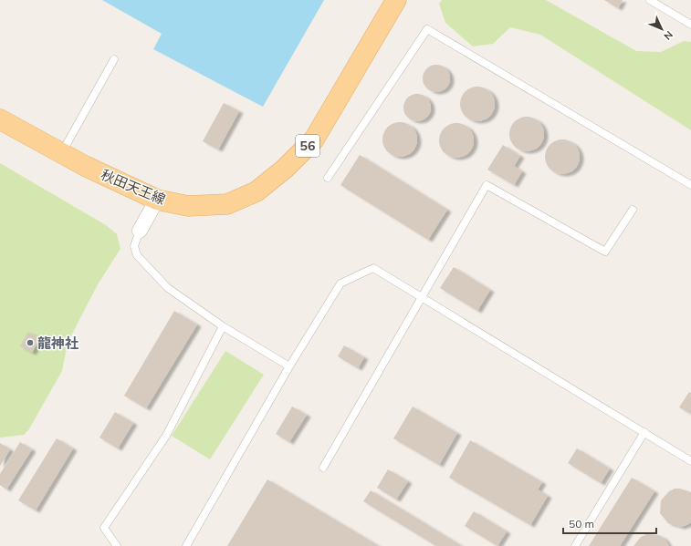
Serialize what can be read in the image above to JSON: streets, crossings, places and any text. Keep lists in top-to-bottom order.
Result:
{
  "streets": {
    "main road": ["56", "秋田天王線"]
  },
  "places": ["龍神社"],
  "scale_bar": "50 m",
  "north": "bottom right"
}
